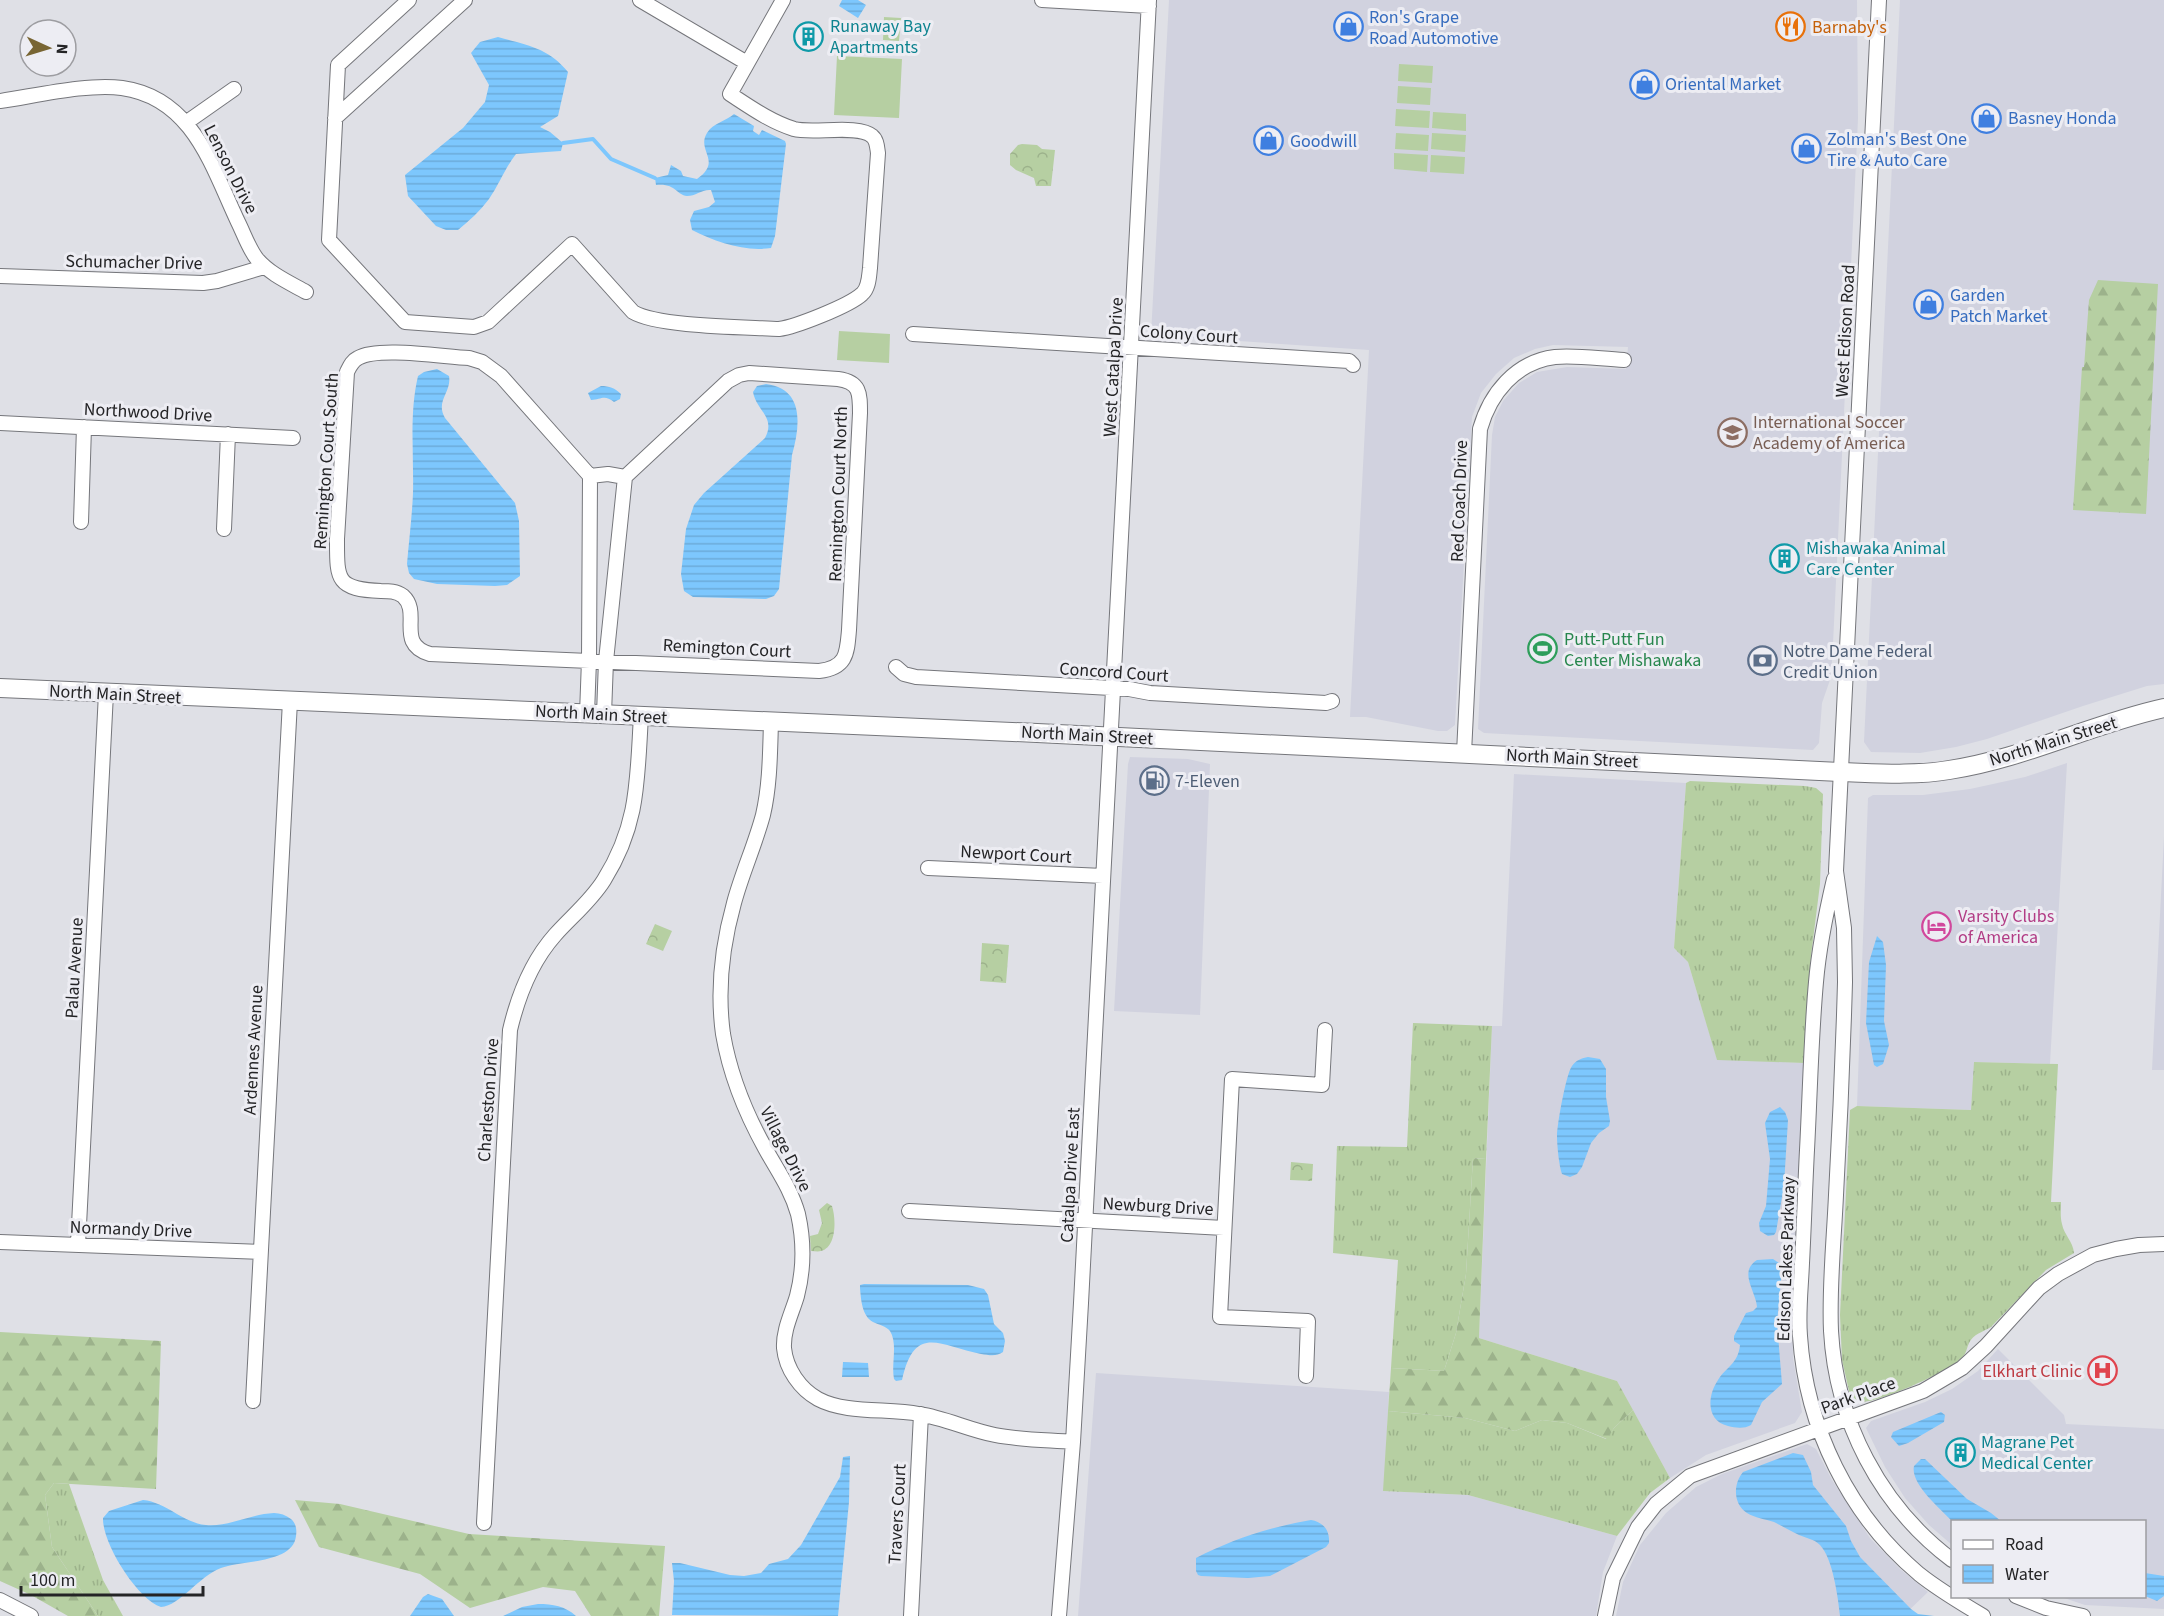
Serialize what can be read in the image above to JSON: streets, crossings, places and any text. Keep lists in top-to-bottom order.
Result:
{
  "streets": {
    "main road": ["North Main Street"],
    "street": [
      "Lenson Drive",
      "Schumacher Drive",
      "West Edison Road",
      "Colony Court",
      "West Catalpa Drive",
      "Northwood Drive",
      "Remington Court South",
      "Remington Court North",
      "Red Coach Drive",
      "Remington Court",
      "Concord Court",
      "Newport Court",
      "Palau Avenue",
      "Ardennes Avenue",
      "Charleston Drive",
      "Village Drive",
      "Catalpa Drive East",
      "Newburg Drive",
      "Normandy Drive",
      "Edison Lakes Parkway",
      "Park Place",
      "Travers Court"
    ]
  },
  "crossings": [
    ["Lenson Drive", "Schumacher Drive"],
    ["West Edison Road", "North Main Street"],
    ["West Edison Road", "Edison Lakes Parkway"],
    ["Colony Court", "West Catalpa Drive"],
    ["West Catalpa Drive", "Concord Court"],
    ["West Catalpa Drive", "North Main Street"],
    ["West Catalpa Drive", "Catalpa Drive East"],
    ["Remington Court South", "Remington Court"],
    ["Remington Court North", "Remington Court"],
    ["Red Coach Drive", "North Main Street"],
    ["North Main Street", "Palau Avenue"],
    ["North Main Street", "Ardennes Avenue"],
    ["North Main Street", "Charleston Drive"],
    ["North Main Street", "Village Drive"],
    ["North Main Street", "Catalpa Drive East"],
    ["North Main Street", "Edison Lakes Parkway"],
    ["Newport Court", "Catalpa Drive East"],
    ["Palau Avenue", "Normandy Drive"],
    ["Ardennes Avenue", "Normandy Drive"],
    ["Village Drive", "Catalpa Drive East"],
    ["Village Drive", "Travers Court"],
    ["Catalpa Drive East", "Newburg Drive"],
    ["Edison Lakes Parkway", "Park Place"]
  ],
  "places": {
    "shop": [
      "Ron's Grape Road Automotive",
      "Oriental Market",
      "Basney Honda",
      "Goodwill",
      "Zolman's Best One Tire & Auto Care",
      "Garden Patch Market"
    ],
    "restaurant": ["Barnaby's"],
    "building": ["Runaway Bay Apartments", "Mishawaka Animal Care Center", "Magrane Pet Medical Center"],
    "school or university": ["International Soccer Academy of America"],
    "sports": ["Putt-Putt Fun Center Mishawaka"],
    "bank": ["Notre Dame Federal Credit Union"],
    "fuel station": ["7-Eleven"],
    "hotel": ["Varsity Clubs of America"],
    "hospital": ["Elkhart Clinic"]
  },
  "legend": ["Road", "Water"],
  "scale_bar": "100 m",
  "north": "right"
}
